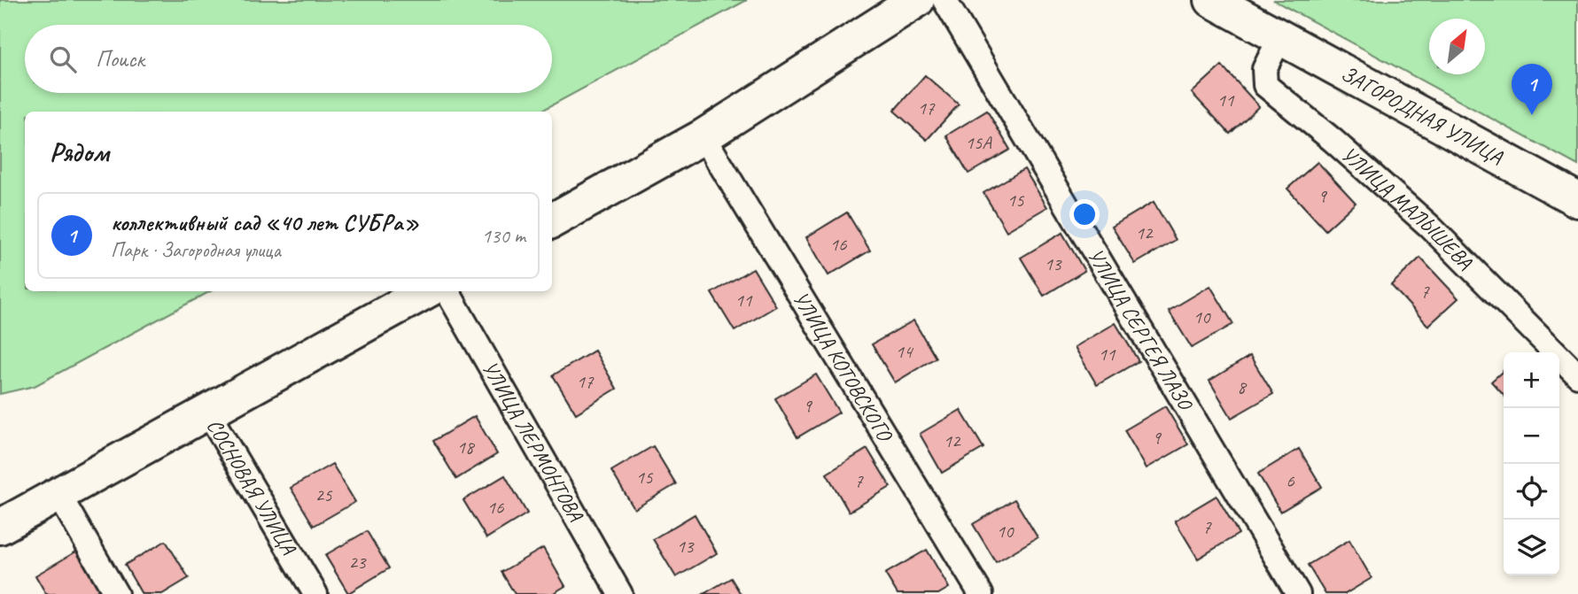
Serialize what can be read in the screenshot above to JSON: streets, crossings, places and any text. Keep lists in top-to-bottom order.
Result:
{
  "streets": {
    "highway": ["ЗАГОРОДНАЯ УЛИЦА"],
    "street": [
      "УЛИЦА МАЛЫШЕВА",
      "УЛИЦА СЕРГЕЯ ЛАЗО",
      "УЛИЦА КОТОВСКОГО",
      "УЛИЦА ЛЕРМОНТОВА",
      "СОСНОВАЯ УЛИЦА"
    ]
  },
  "crossings": [
    ["ЗАГОРОДНАЯ УЛИЦА", "УЛИЦА МАЛЫШЕВА"]
  ],
  "house_numbers": [
    "11",
    "17",
    "15А",
    "9",
    "15",
    "12",
    "16",
    "13",
    "7",
    "11",
    "10",
    "14",
    "11",
    "17",
    "8",
    "9",
    "9",
    "12",
    "18",
    "15",
    "7",
    "6",
    "25",
    "16",
    "7",
    "10",
    "13",
    "23"
  ],
  "north": "top right",
  "page": {
    "search": "Поиск",
    "pins": "1",
    "heading": "Рядом",
    "list": [
      {
        "mark": "1",
        "name": "коллективный сад «40 лет СУБРа»",
        "note": "Парк · Загородная улица",
        "value": "130 m"
      }
    ],
    "map_buttons": ["+", "−"]
  }
}
